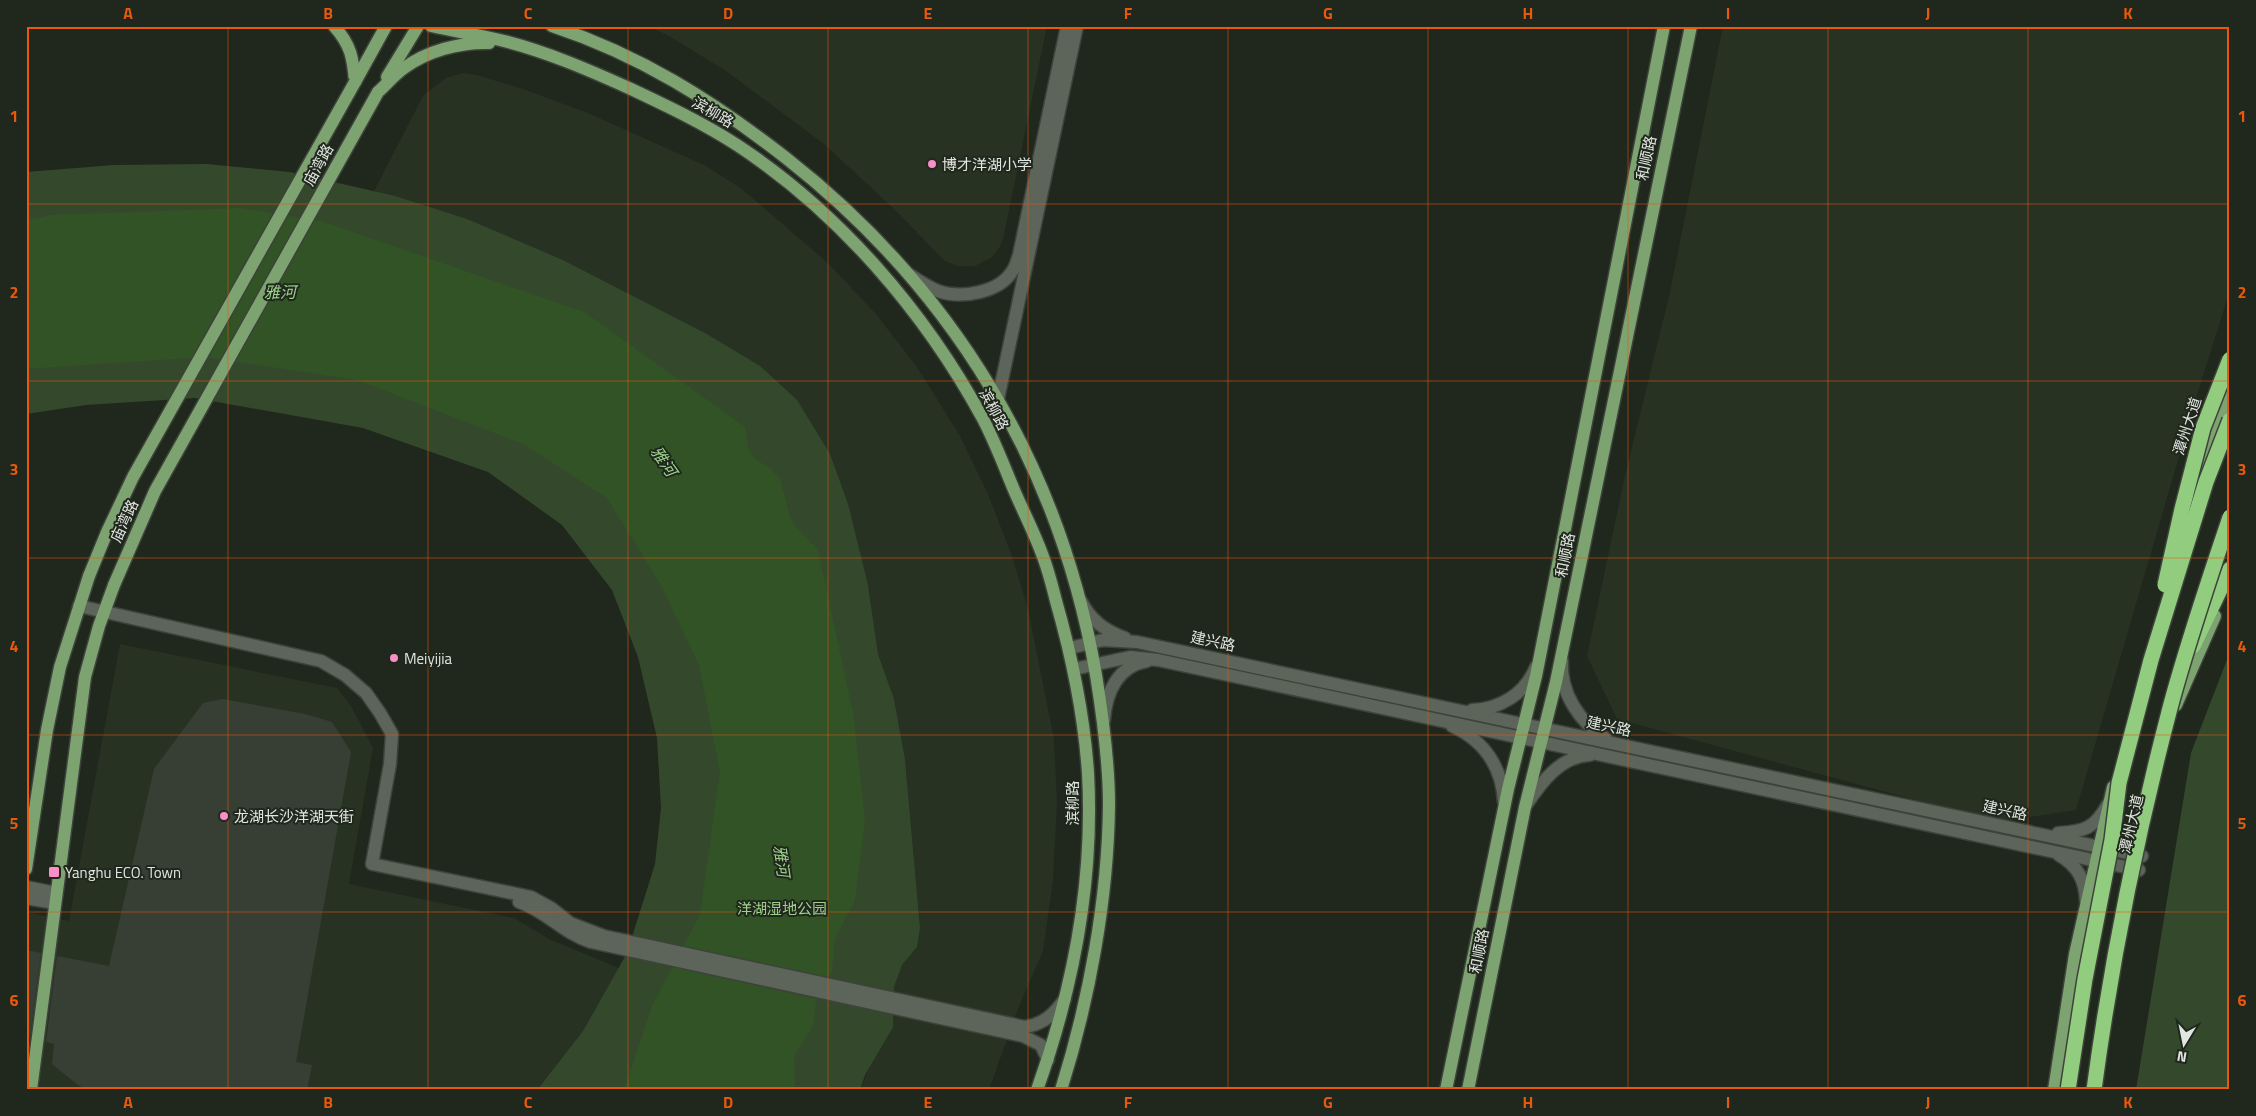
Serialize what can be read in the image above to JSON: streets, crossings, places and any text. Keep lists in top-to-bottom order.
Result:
{
  "streets": {
    "highway": ["潭州大道"],
    "main road": ["滨柳路", "和顺路", "庙湾路"],
    "street": ["建兴路"]
  },
  "crossings": [
    ["滨柳路", "建兴路"],
    ["和顺路", "建兴路"],
    ["潭州大道", "建兴路"]
  ],
  "water": ["雅河"],
  "parks": ["洋湖湿地公园"],
  "places": {
    "other": ["博才洋湖小学", "Meiyijia", "龙湖长沙洋湖天街"],
    "transit": ["Yanghu ECO. Town"]
  },
  "north": "bottom",
  "grid": {
    "columns": [
      "A",
      "B",
      "C",
      "D",
      "E",
      "F",
      "G",
      "H",
      "I",
      "J",
      "K"
    ],
    "rows": [
      "1",
      "2",
      "3",
      "4",
      "5",
      "6"
    ]
  }
}
